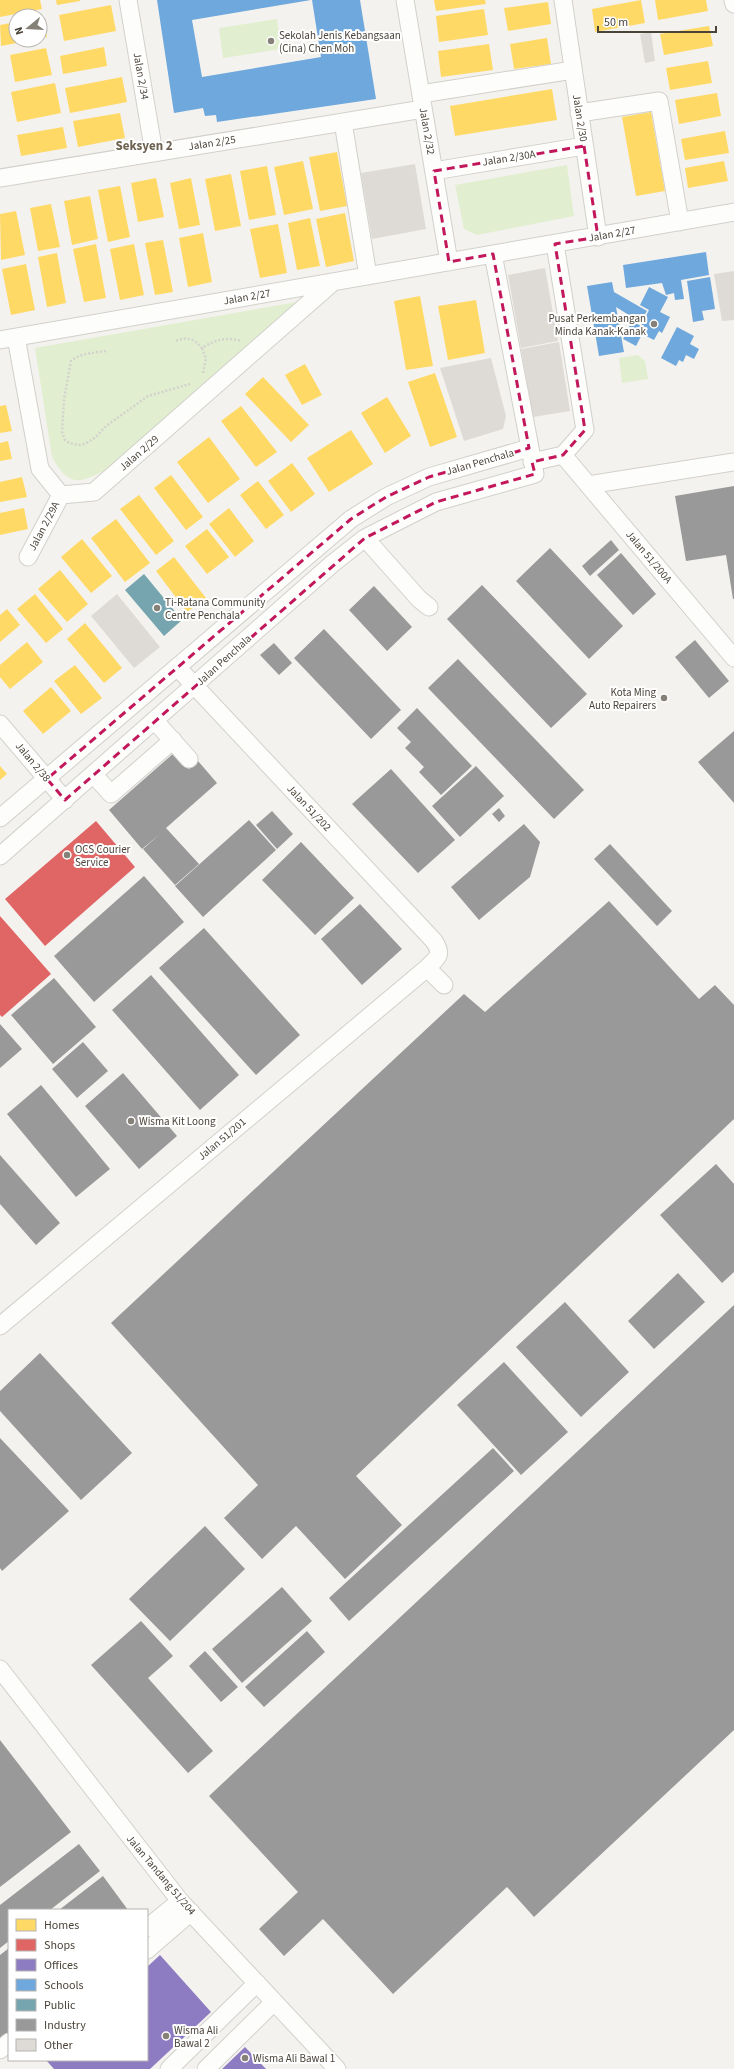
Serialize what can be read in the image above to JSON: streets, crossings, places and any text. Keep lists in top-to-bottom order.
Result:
{
  "streets": {
    "street": [
      "Jalan 2/34",
      "Jalan 2/30",
      "Jalan 2/32",
      "Jalan 2/25",
      "Jalan 2/30A",
      "Jalan 2/27",
      "Jalan 2/29",
      "Jalan Penchala",
      "Jalan 2/29A",
      "Jalan 51/200A",
      "Jalan 2/38",
      "Jalan 51/202",
      "Jalan 51/201",
      "Jalan Tandang 51/204"
    ]
  },
  "crossings": [
    ["Jalan 2/34", "Jalan 2/25"],
    ["Jalan 2/30", "Jalan 2/25"],
    ["Jalan 2/30", "Jalan 2/30A"],
    ["Jalan 2/30", "Jalan 2/27"],
    ["Jalan 2/32", "Jalan 2/25"],
    ["Jalan 2/32", "Jalan 2/30A"],
    ["Jalan 2/32", "Jalan 2/27"],
    ["Jalan 2/27", "Jalan 2/29"],
    ["Jalan 2/29", "Jalan 2/29A"],
    ["Jalan Penchala", "Jalan 51/200A"],
    ["Jalan Penchala", "Jalan 2/38"],
    ["Jalan Penchala", "Jalan 51/202"],
    ["Jalan 51/202", "Jalan 51/201"]
  ],
  "districts": ["Seksyen 2"],
  "places": [
    "Sekolah Jenis Kebangsaan (Cina) Chen Moh",
    "Pusat Perkembangan Minda Kanak-Kanak",
    "Ti-Ratana Community Centre Penchala",
    "Kota Ming Auto Repairers",
    "OCS Courier Service",
    "Wisma Kit Loong",
    "Wisma Ali Bawal 2",
    "Wisma Ali Bawal 1"
  ],
  "legend": [
    "Homes",
    "Shops",
    "Offices",
    "Schools",
    "Public",
    "Industry",
    "Other"
  ],
  "scale_bar": "50 m",
  "north": "left"
}
